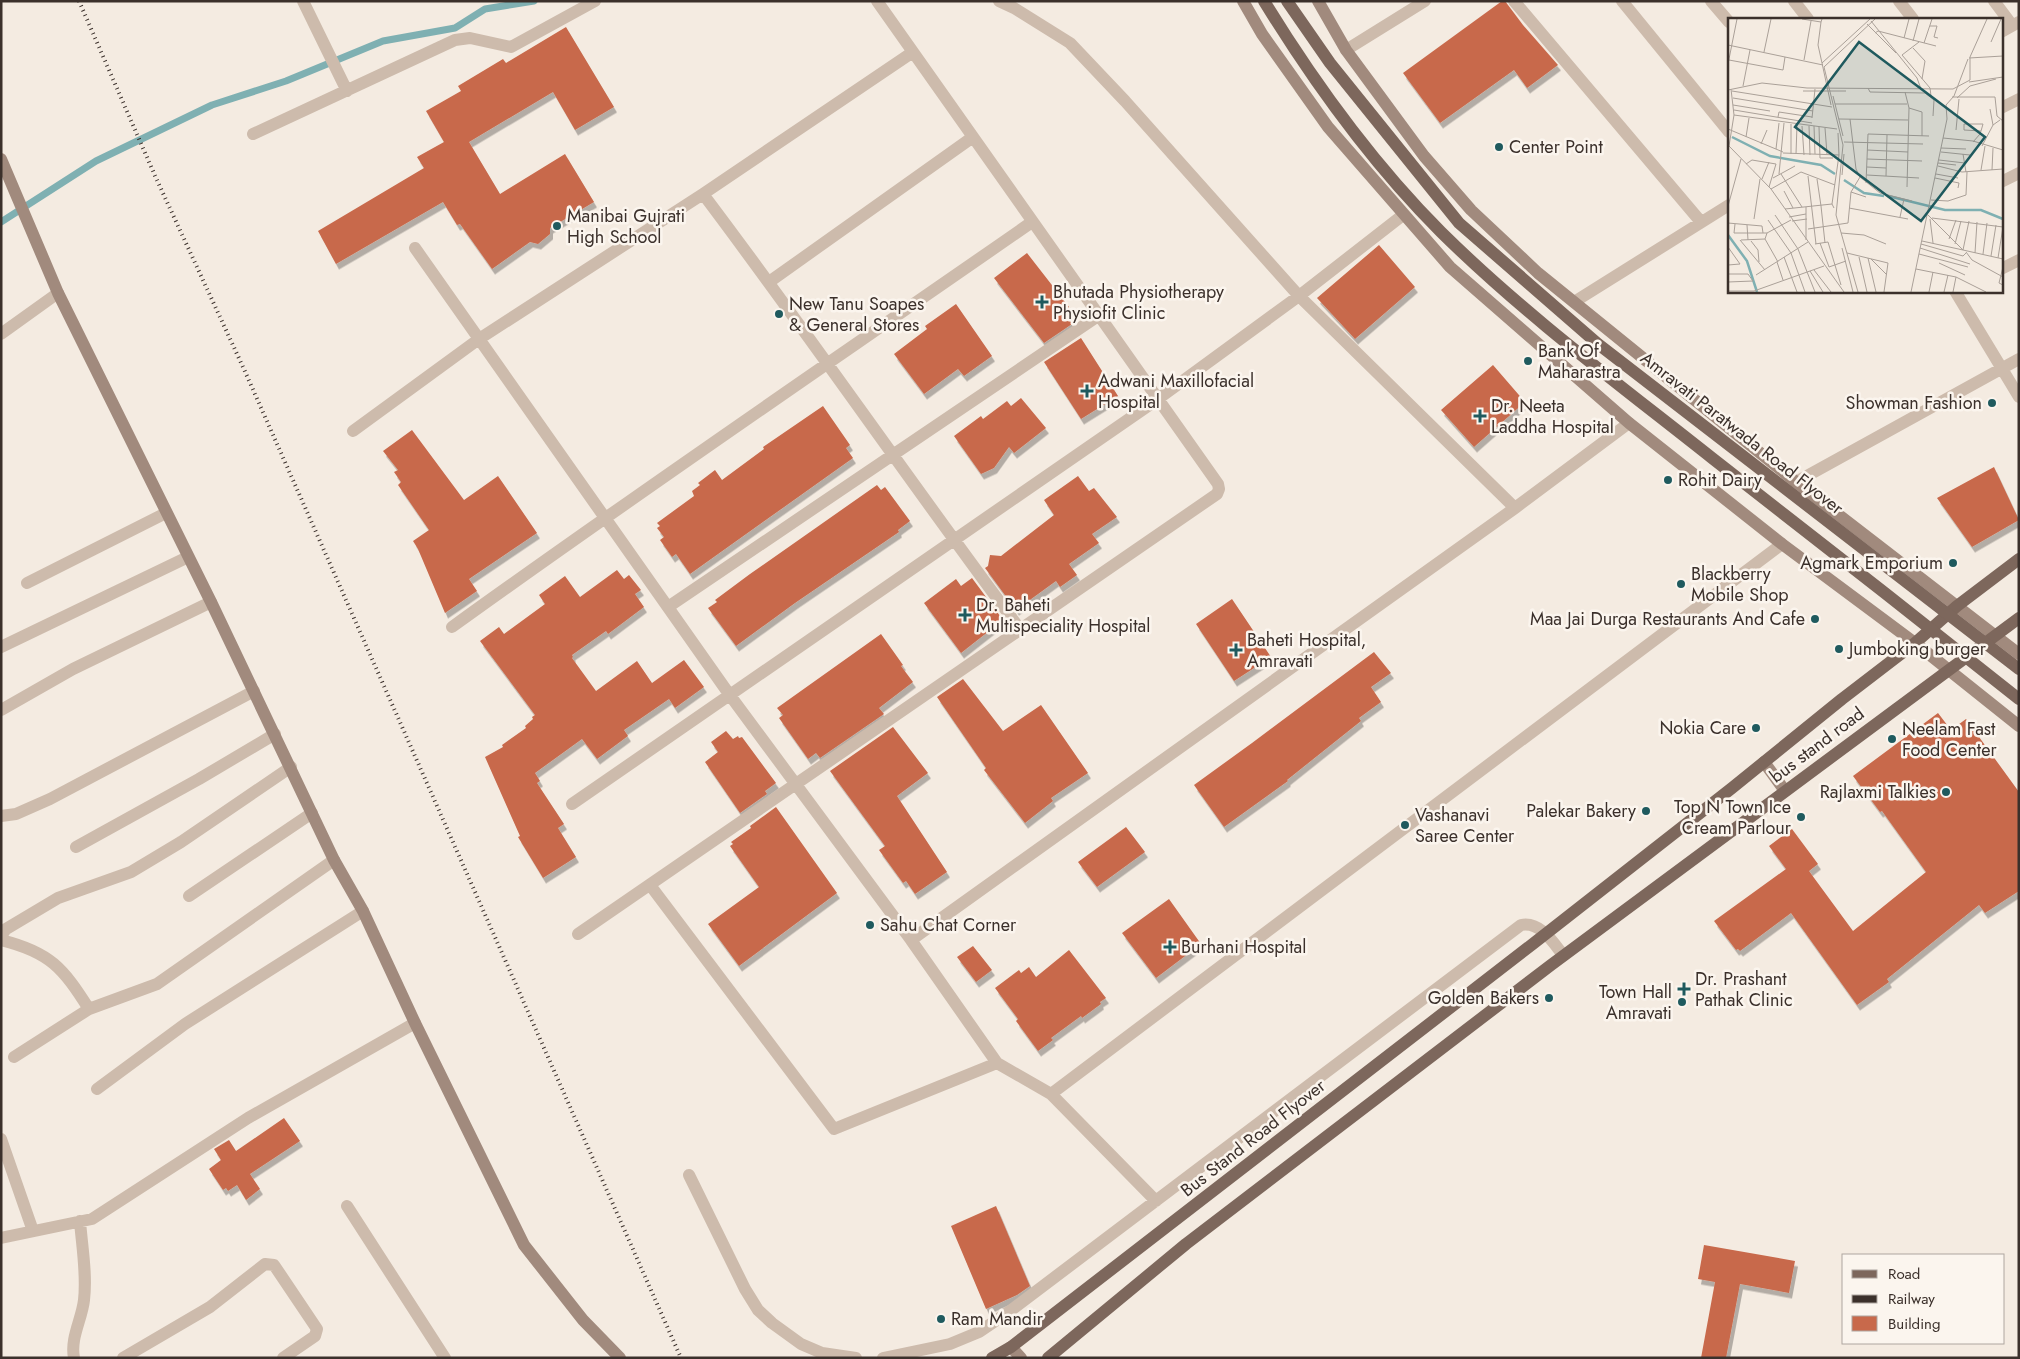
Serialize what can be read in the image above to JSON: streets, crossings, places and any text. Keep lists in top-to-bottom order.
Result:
{
  "streets": {
    "main road": ["Amravati Paratwada Road Flyover", "bus stand road", "Bus Stand Road Flyover"]
  },
  "crossings": [
    ["bus stand road", "Bus Stand Road Flyover"]
  ],
  "places": {
    "other": [
      "Center Point",
      "Manibai Gujrati High School",
      "New Tanu Soapes & General Stores",
      "Bank Of Maharastra",
      "Showman Fashion",
      "Rohit Dairy",
      "Agmark Emporium",
      "Blackberry Mobile Shop",
      "Maa Jai Durga Restaurants And Cafe",
      "Jumboking burger",
      "Nokia Care",
      "Neelam Fast Food Center",
      "Rajlaxmi Talkies",
      "Palekar Bakery",
      "Top N Town Ice Cream Parlour",
      "Vashanavi Saree Center",
      "Sahu Chat Corner",
      "Golden Bakers",
      "Town Hall Amravati",
      "Ram Mandir"
    ],
    "health": [
      "Bhutada Physiotherapy Physiofit Clinic",
      "Adwani Maxillofacial Hospital",
      "Dr. Neeta Laddha Hospital",
      "Dr. Baheti Multispeciality Hospital",
      "Baheti Hospital, Amravati",
      "Burhani Hospital",
      "Dr. Prashant Pathak Clinic"
    ]
  },
  "legend": ["Road", "Railway", "Building"]
}
